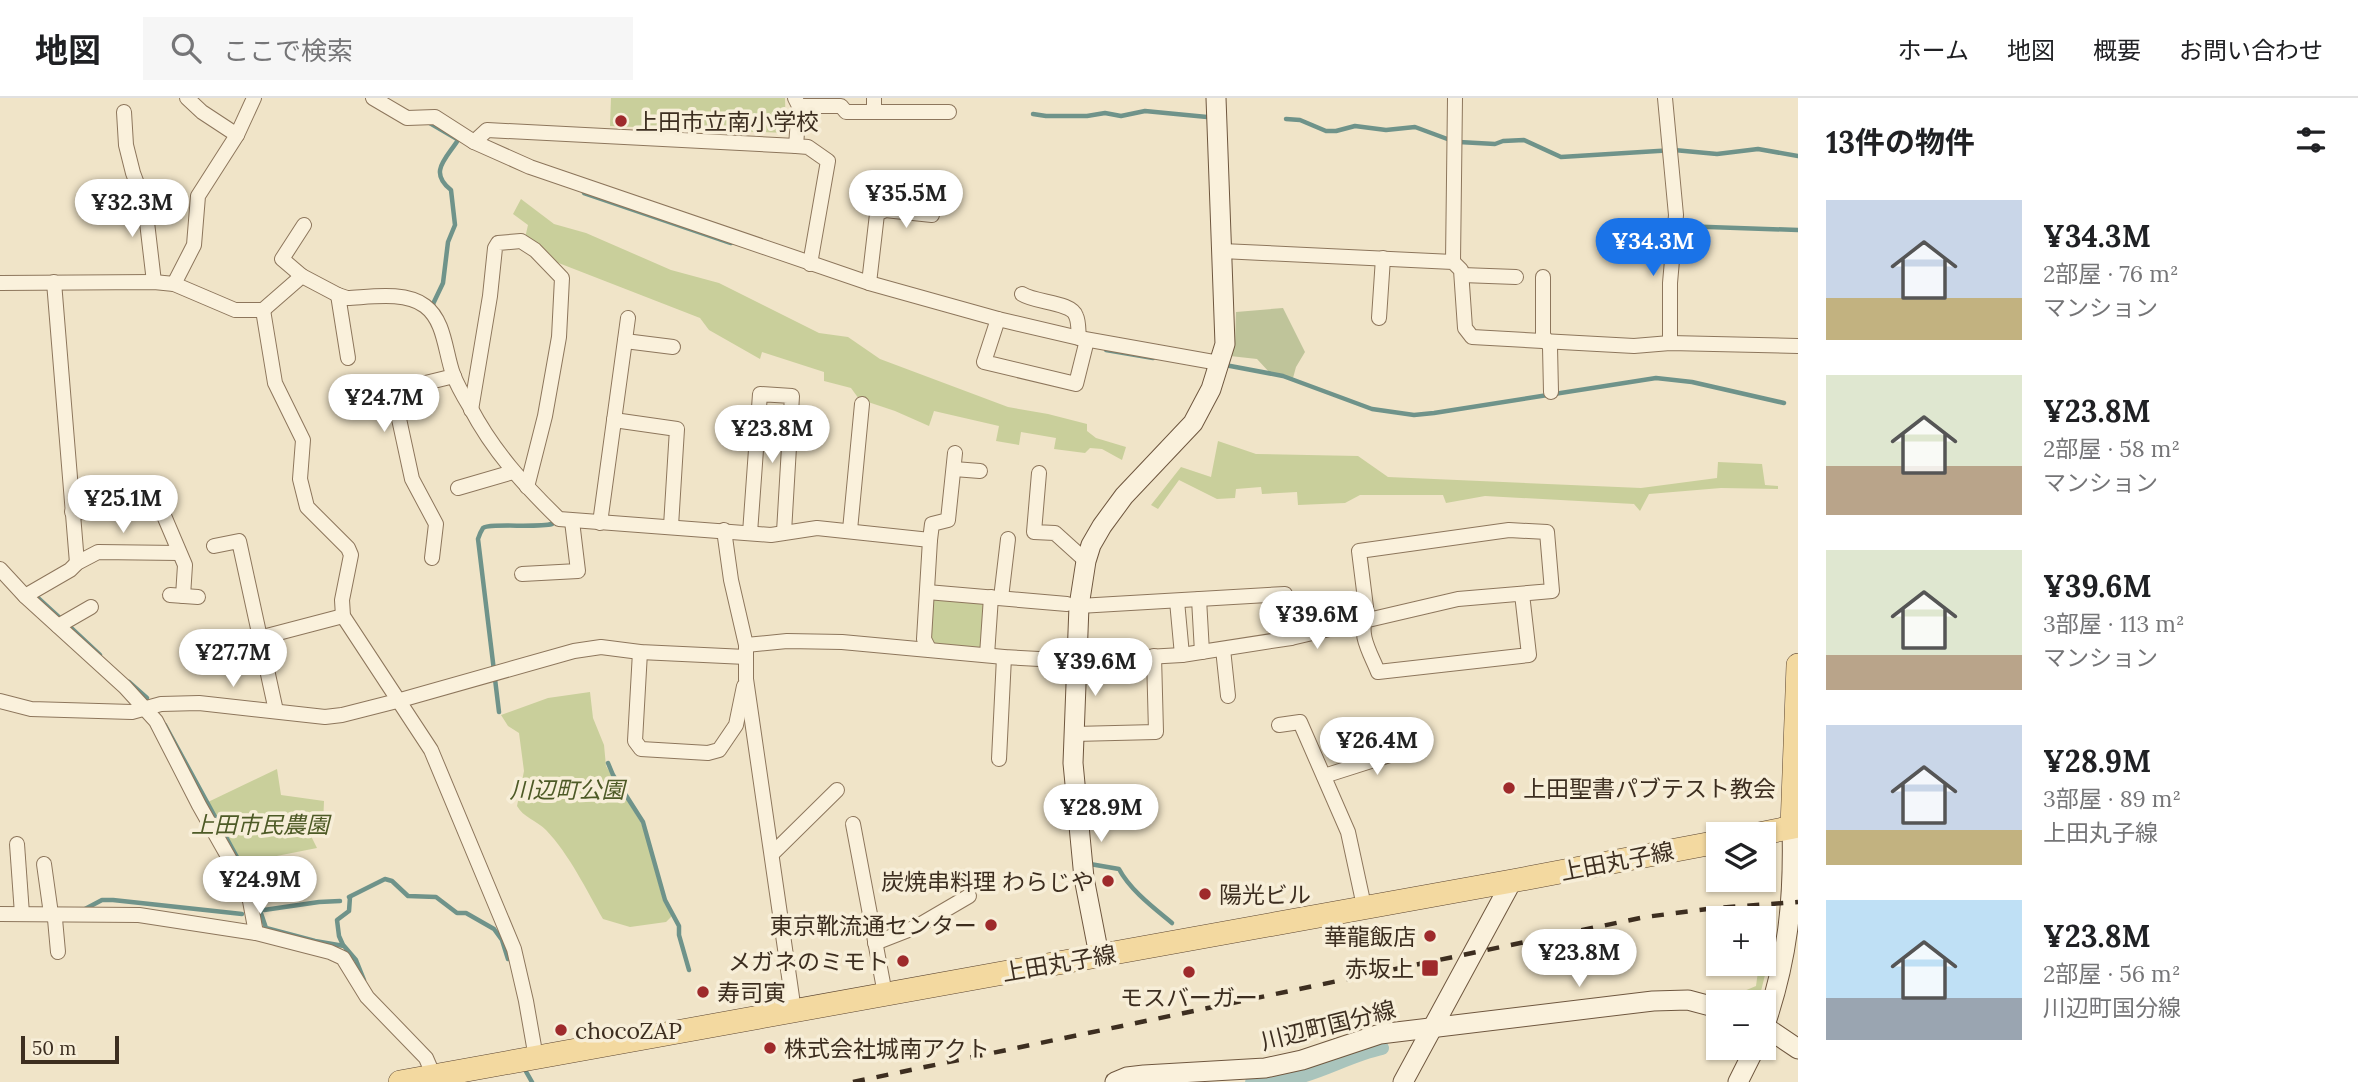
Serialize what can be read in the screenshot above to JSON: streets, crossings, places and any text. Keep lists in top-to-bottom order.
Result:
{
  "streets": {
    "main road": ["上田丸子線"],
    "street": ["川辺町国分線"]
  },
  "parks": ["川辺町公園", "上田市民農園"],
  "places": {
    "other": [
      "上田市立南小学校",
      "上田聖書パブテスト教会",
      "炭焼串料理 わらじや",
      "陽光ビル",
      "東京靴流通センター",
      "華龍飯店",
      "メガネのミモト",
      "モスバーガー",
      "寿司寅",
      "chocoZAP",
      "株式会社城南アクト"
    ],
    "transit": ["赤坂上"]
  },
  "scale_bar": "50 m",
  "page": {
    "header": "地図",
    "search": "ここで検索",
    "nav": [
      "ホーム",
      "地図",
      "概要",
      "お問い合わせ"
    ],
    "heading": "13件の物件",
    "price": [
      "¥35.5M",
      "¥32.3M",
      "¥34.3M",
      "¥24.7M",
      "¥23.8M",
      "¥25.1M",
      "¥39.6M",
      "¥27.7M",
      "¥39.6M",
      "¥26.4M",
      "¥28.9M",
      "¥24.9M",
      "¥23.8M"
    ],
    "list": [
      {
        "name": "¥34.3M",
        "note": "2部屋 · 76 m² · マンション"
      },
      {
        "name": "¥23.8M",
        "note": "2部屋 · 58 m² · マンション"
      },
      {
        "name": "¥39.6M",
        "note": "3部屋 · 113 m² · マンション"
      },
      {
        "name": "¥28.9M",
        "note": "3部屋 · 89 m² · 上田丸子線"
      },
      {
        "name": "¥23.8M",
        "note": "2部屋 · 56 m² · 川辺町国分線"
      }
    ],
    "map_buttons": ["+", "−"],
    "scale": "50 m"
  }
}
